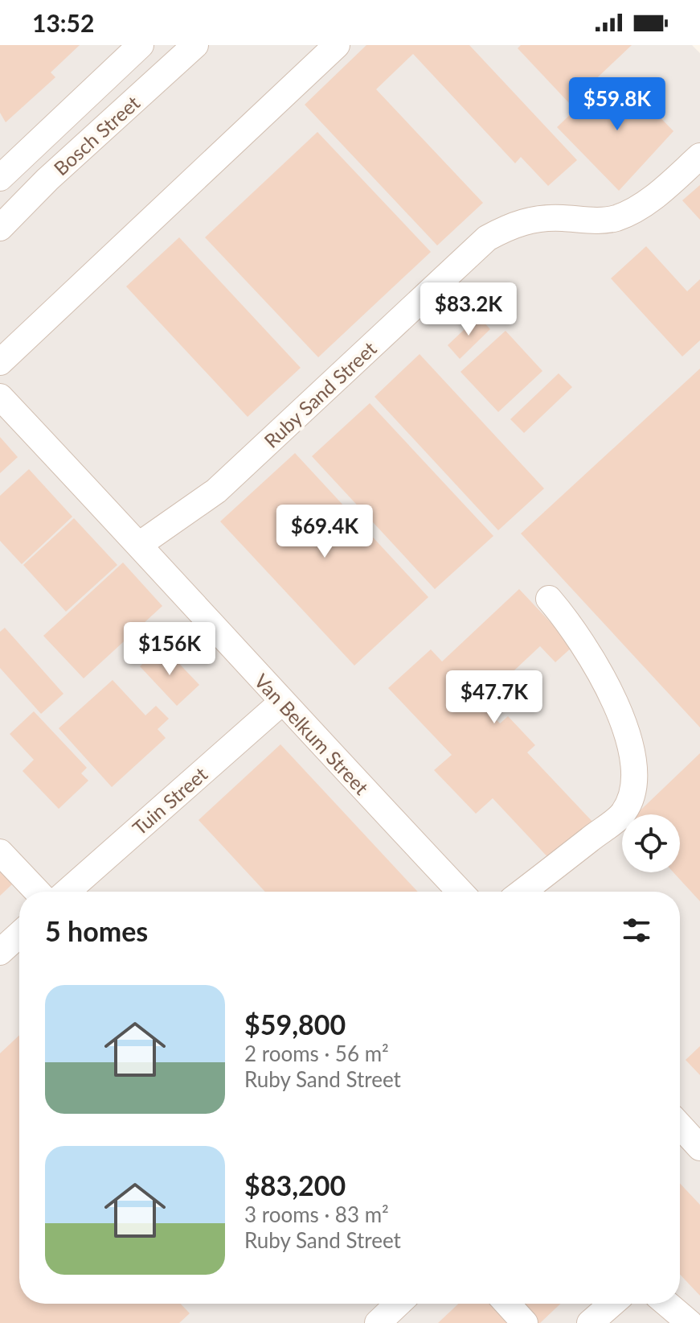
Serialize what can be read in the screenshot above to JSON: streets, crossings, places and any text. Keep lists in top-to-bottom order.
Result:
{
  "streets": {
    "street": [
      "Bosch Street",
      "Ruby Sand Street",
      "Van Belkum Street",
      "Tuin Street"
    ]
  },
  "crossings": [
    ["Ruby Sand Street", "Van Belkum Street"],
    ["Van Belkum Street", "Tuin Street"]
  ],
  "page": {
    "status": "13:52",
    "price": [
      "$59.8K",
      "$83.2K",
      "$69.4K",
      "$156K",
      "$47.7K"
    ],
    "heading": "5 homes",
    "list": [
      {
        "name": "$59,800",
        "note": "2 rooms · 56 m² · Ruby Sand Street"
      },
      {
        "name": "$83,200",
        "note": "3 rooms · 83 m² · Ruby Sand Street"
      }
    ]
  }
}
